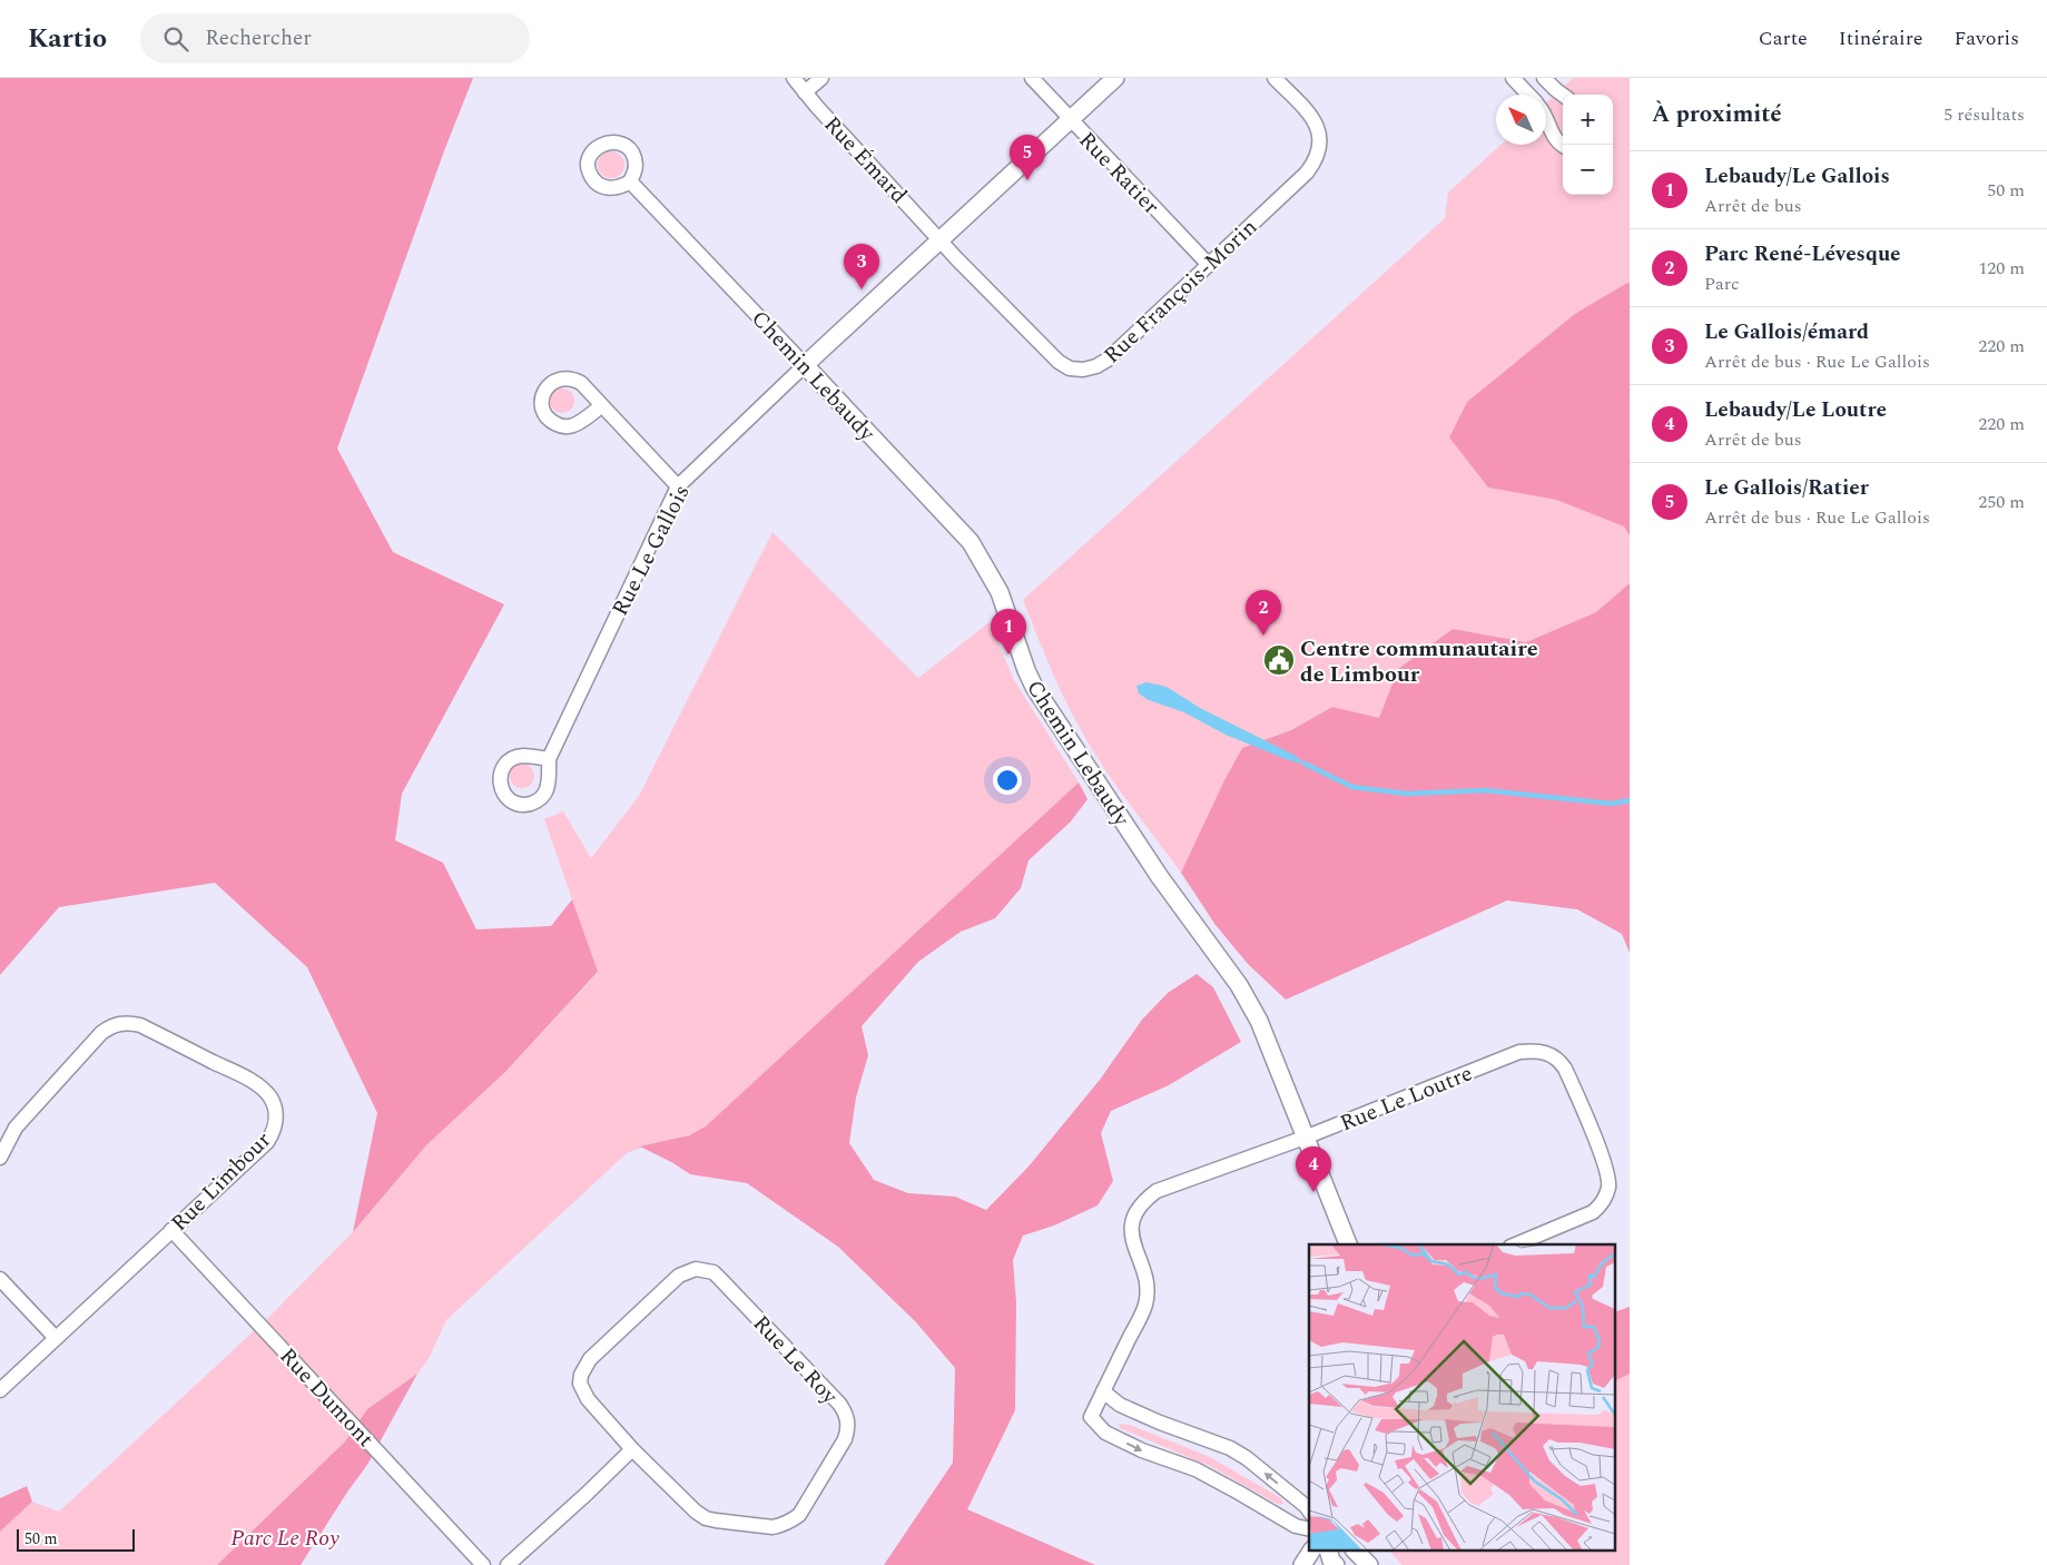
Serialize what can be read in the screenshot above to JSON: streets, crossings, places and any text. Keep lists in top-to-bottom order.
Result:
{
  "streets": {
    "street": [
      "Rue Émard",
      "Rue Ratier",
      "Rue François-Morin",
      "Chemin Lebaudy",
      "Rue Le Gallois",
      "Rue Le Loutre",
      "Rue Limbour",
      "Rue Le Roy",
      "Rue Dumont"
    ]
  },
  "crossings": [
    ["Rue Émard", "Rue François-Morin"],
    ["Rue Émard", "Rue Le Gallois"],
    ["Rue Ratier", "Rue François-Morin"],
    ["Rue Ratier", "Rue Le Gallois"],
    ["Rue François-Morin", "Rue Le Gallois"],
    ["Chemin Lebaudy", "Rue Le Gallois"],
    ["Chemin Lebaudy", "Rue Le Loutre"],
    ["Rue Limbour", "Rue Dumont"]
  ],
  "parks": ["Parc Le Roy"],
  "places": {
    "public building": ["Centre communautaire de Limbour"]
  },
  "scale_bar": "50 m",
  "north": "top left",
  "page": {
    "header": "Kartio",
    "search": "Rechercher",
    "nav": ["Carte", "Itinéraire", "Favoris"],
    "heading": ["À proximité", "5 résultats"],
    "map_buttons": ["+", "−"],
    "pins": [
      "5",
      "3",
      "2",
      "1",
      "4"
    ],
    "list": [
      {
        "mark": "1",
        "name": "Lebaudy/Le Gallois",
        "note": "Arrêt de bus",
        "value": "50 m"
      },
      {
        "mark": "2",
        "name": "Parc René-Lévesque",
        "note": "Parc",
        "value": "120 m"
      },
      {
        "mark": "3",
        "name": "Le Gallois/émard",
        "note": "Arrêt de bus · Rue Le Gallois",
        "value": "220 m"
      },
      {
        "mark": "4",
        "name": "Lebaudy/Le Loutre",
        "note": "Arrêt de bus",
        "value": "220 m"
      },
      {
        "mark": "5",
        "name": "Le Gallois/Ratier",
        "note": "Arrêt de bus · Rue Le Gallois",
        "value": "250 m"
      }
    ],
    "scale": "50 m"
  }
}
